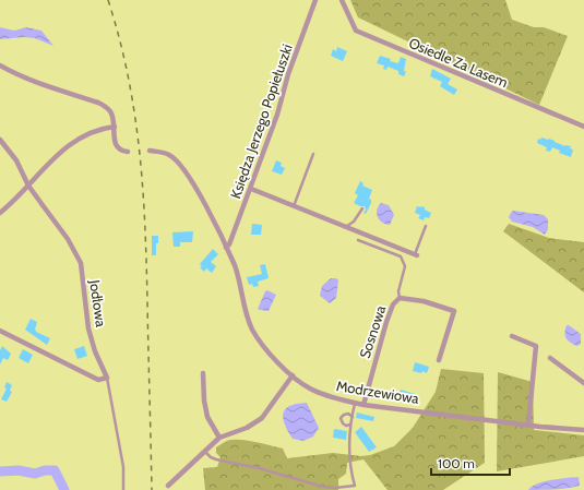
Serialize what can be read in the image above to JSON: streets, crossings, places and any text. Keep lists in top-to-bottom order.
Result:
{
  "streets": {
    "street": [
      "Osiedle Za Lasem",
      "Księdza Jerzego Popiełuszki",
      "Jodłowa",
      "Sosnowa",
      "Modrzewiowa"
    ]
  },
  "crossings": [
    ["Księdza Jerzego Popiełuszki", "Modrzewiowa"],
    ["Sosnowa", "Modrzewiowa"]
  ],
  "scale_bar": "100 m"
}
